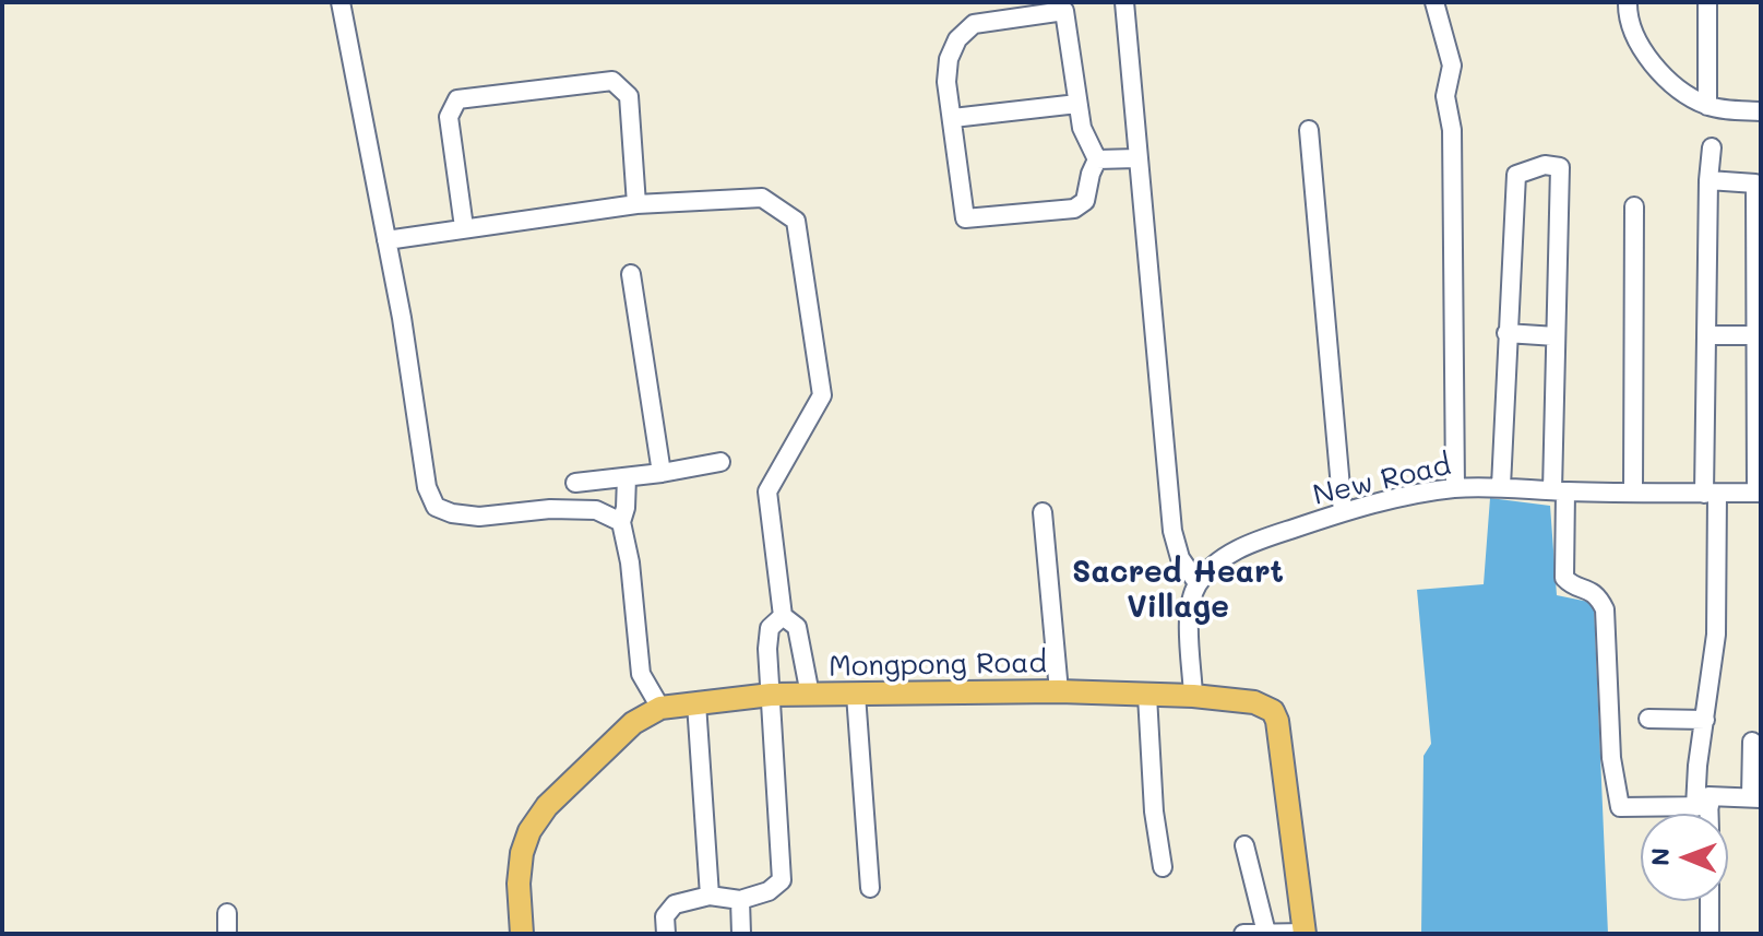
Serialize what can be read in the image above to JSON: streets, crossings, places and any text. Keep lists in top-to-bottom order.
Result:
{
  "streets": {
    "main road": ["Mongpong Road"],
    "street": ["New Road"]
  },
  "districts": ["Sacred Heart Village"],
  "north": "left"
}
